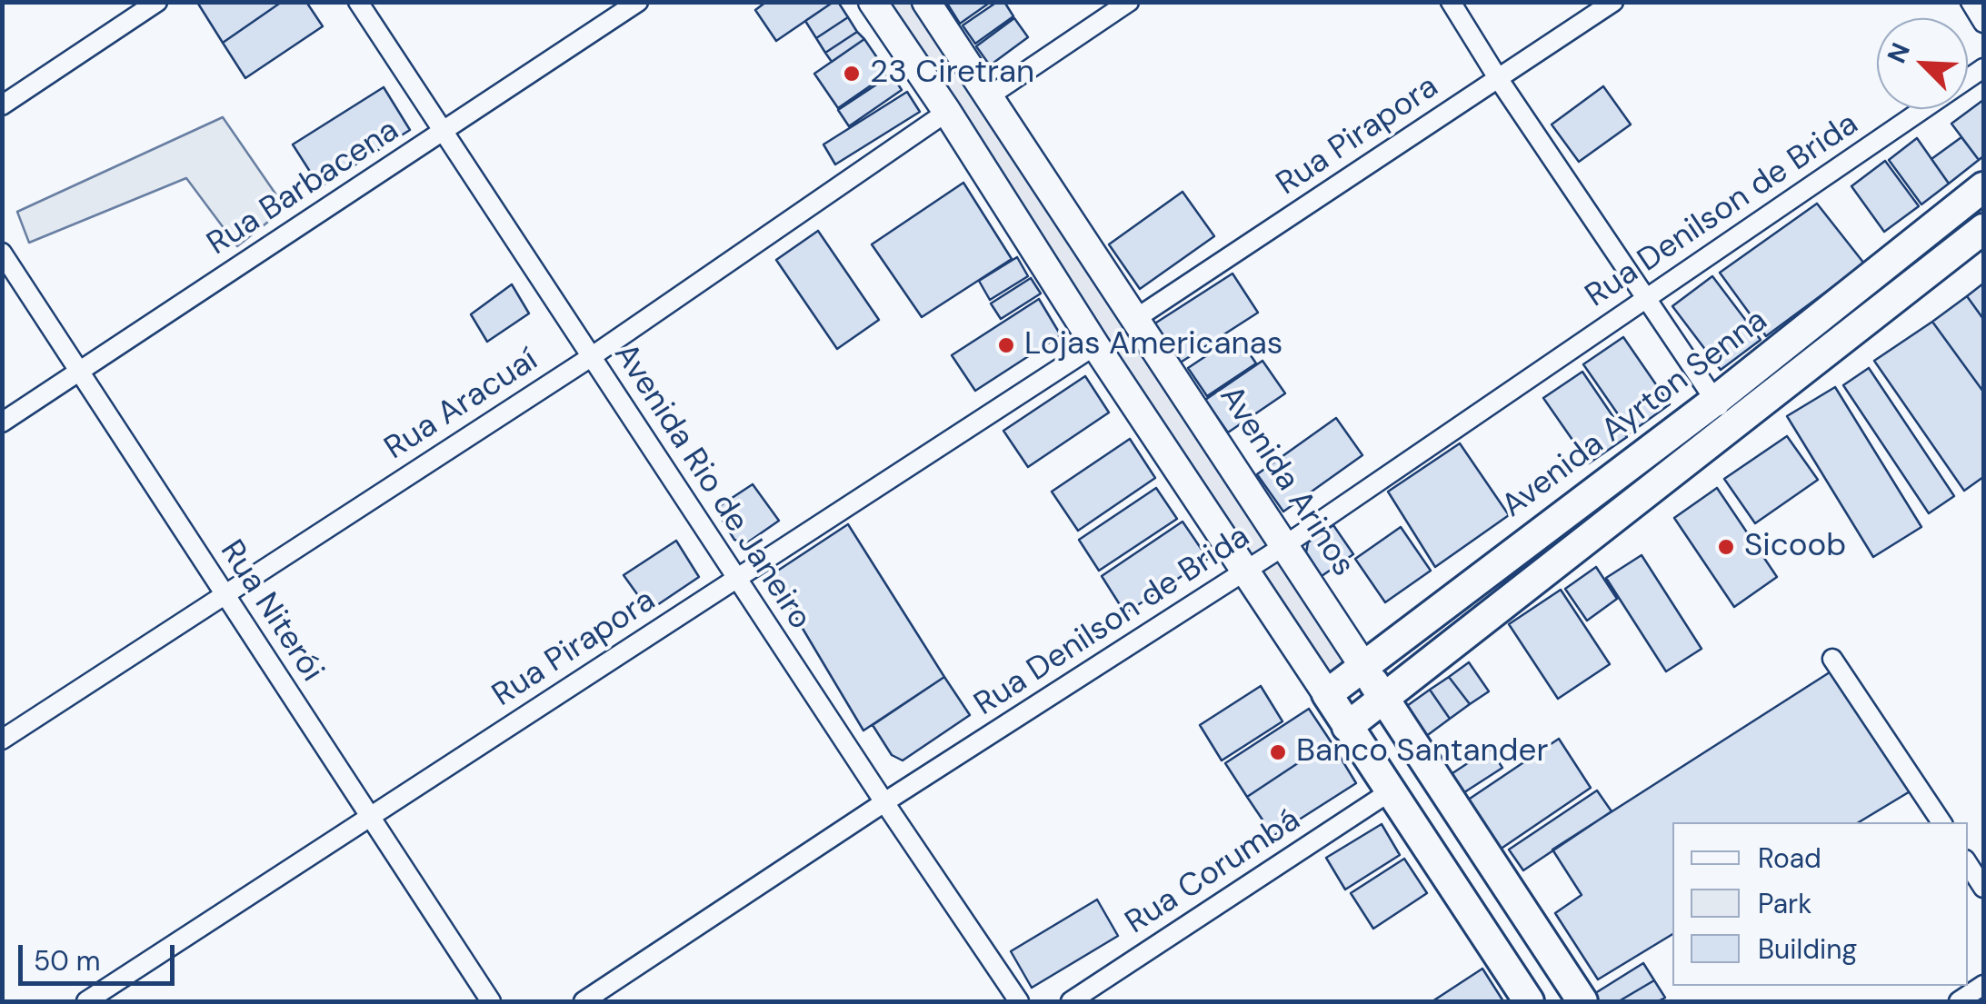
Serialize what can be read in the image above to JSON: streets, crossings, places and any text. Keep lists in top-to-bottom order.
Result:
{
  "streets": {
    "main road": ["Avenida Ayrton Senna", "Avenida Arinos"],
    "street": [
      "Rua Pirapora",
      "Rua Barbacena",
      "Rua Denilson de Brida",
      "Rua Aracuaí",
      "Avenida Rio de Janeiro",
      "Rua Niterói",
      "Rua Corumbá"
    ]
  },
  "crossings": [
    ["Rua Pirapora", "Avenida Arinos"],
    ["Rua Pirapora", "Avenida Rio de Janeiro"],
    ["Rua Pirapora", "Rua Niterói"],
    ["Rua Barbacena", "Avenida Rio de Janeiro"],
    ["Rua Barbacena", "Rua Niterói"],
    ["Rua Denilson de Brida", "Avenida Arinos"],
    ["Rua Denilson de Brida", "Avenida Rio de Janeiro"],
    ["Rua Aracuaí", "Avenida Rio de Janeiro"],
    ["Rua Aracuaí", "Rua Niterói"],
    ["Avenida Ayrton Senna", "Avenida Arinos"]
  ],
  "places": [
    "23 Ciretran",
    "Lojas Americanas",
    "Sicoob",
    "Banco Santander"
  ],
  "legend": ["Road", "Park", "Building"],
  "scale_bar": "50 m",
  "north": "top left"
}
